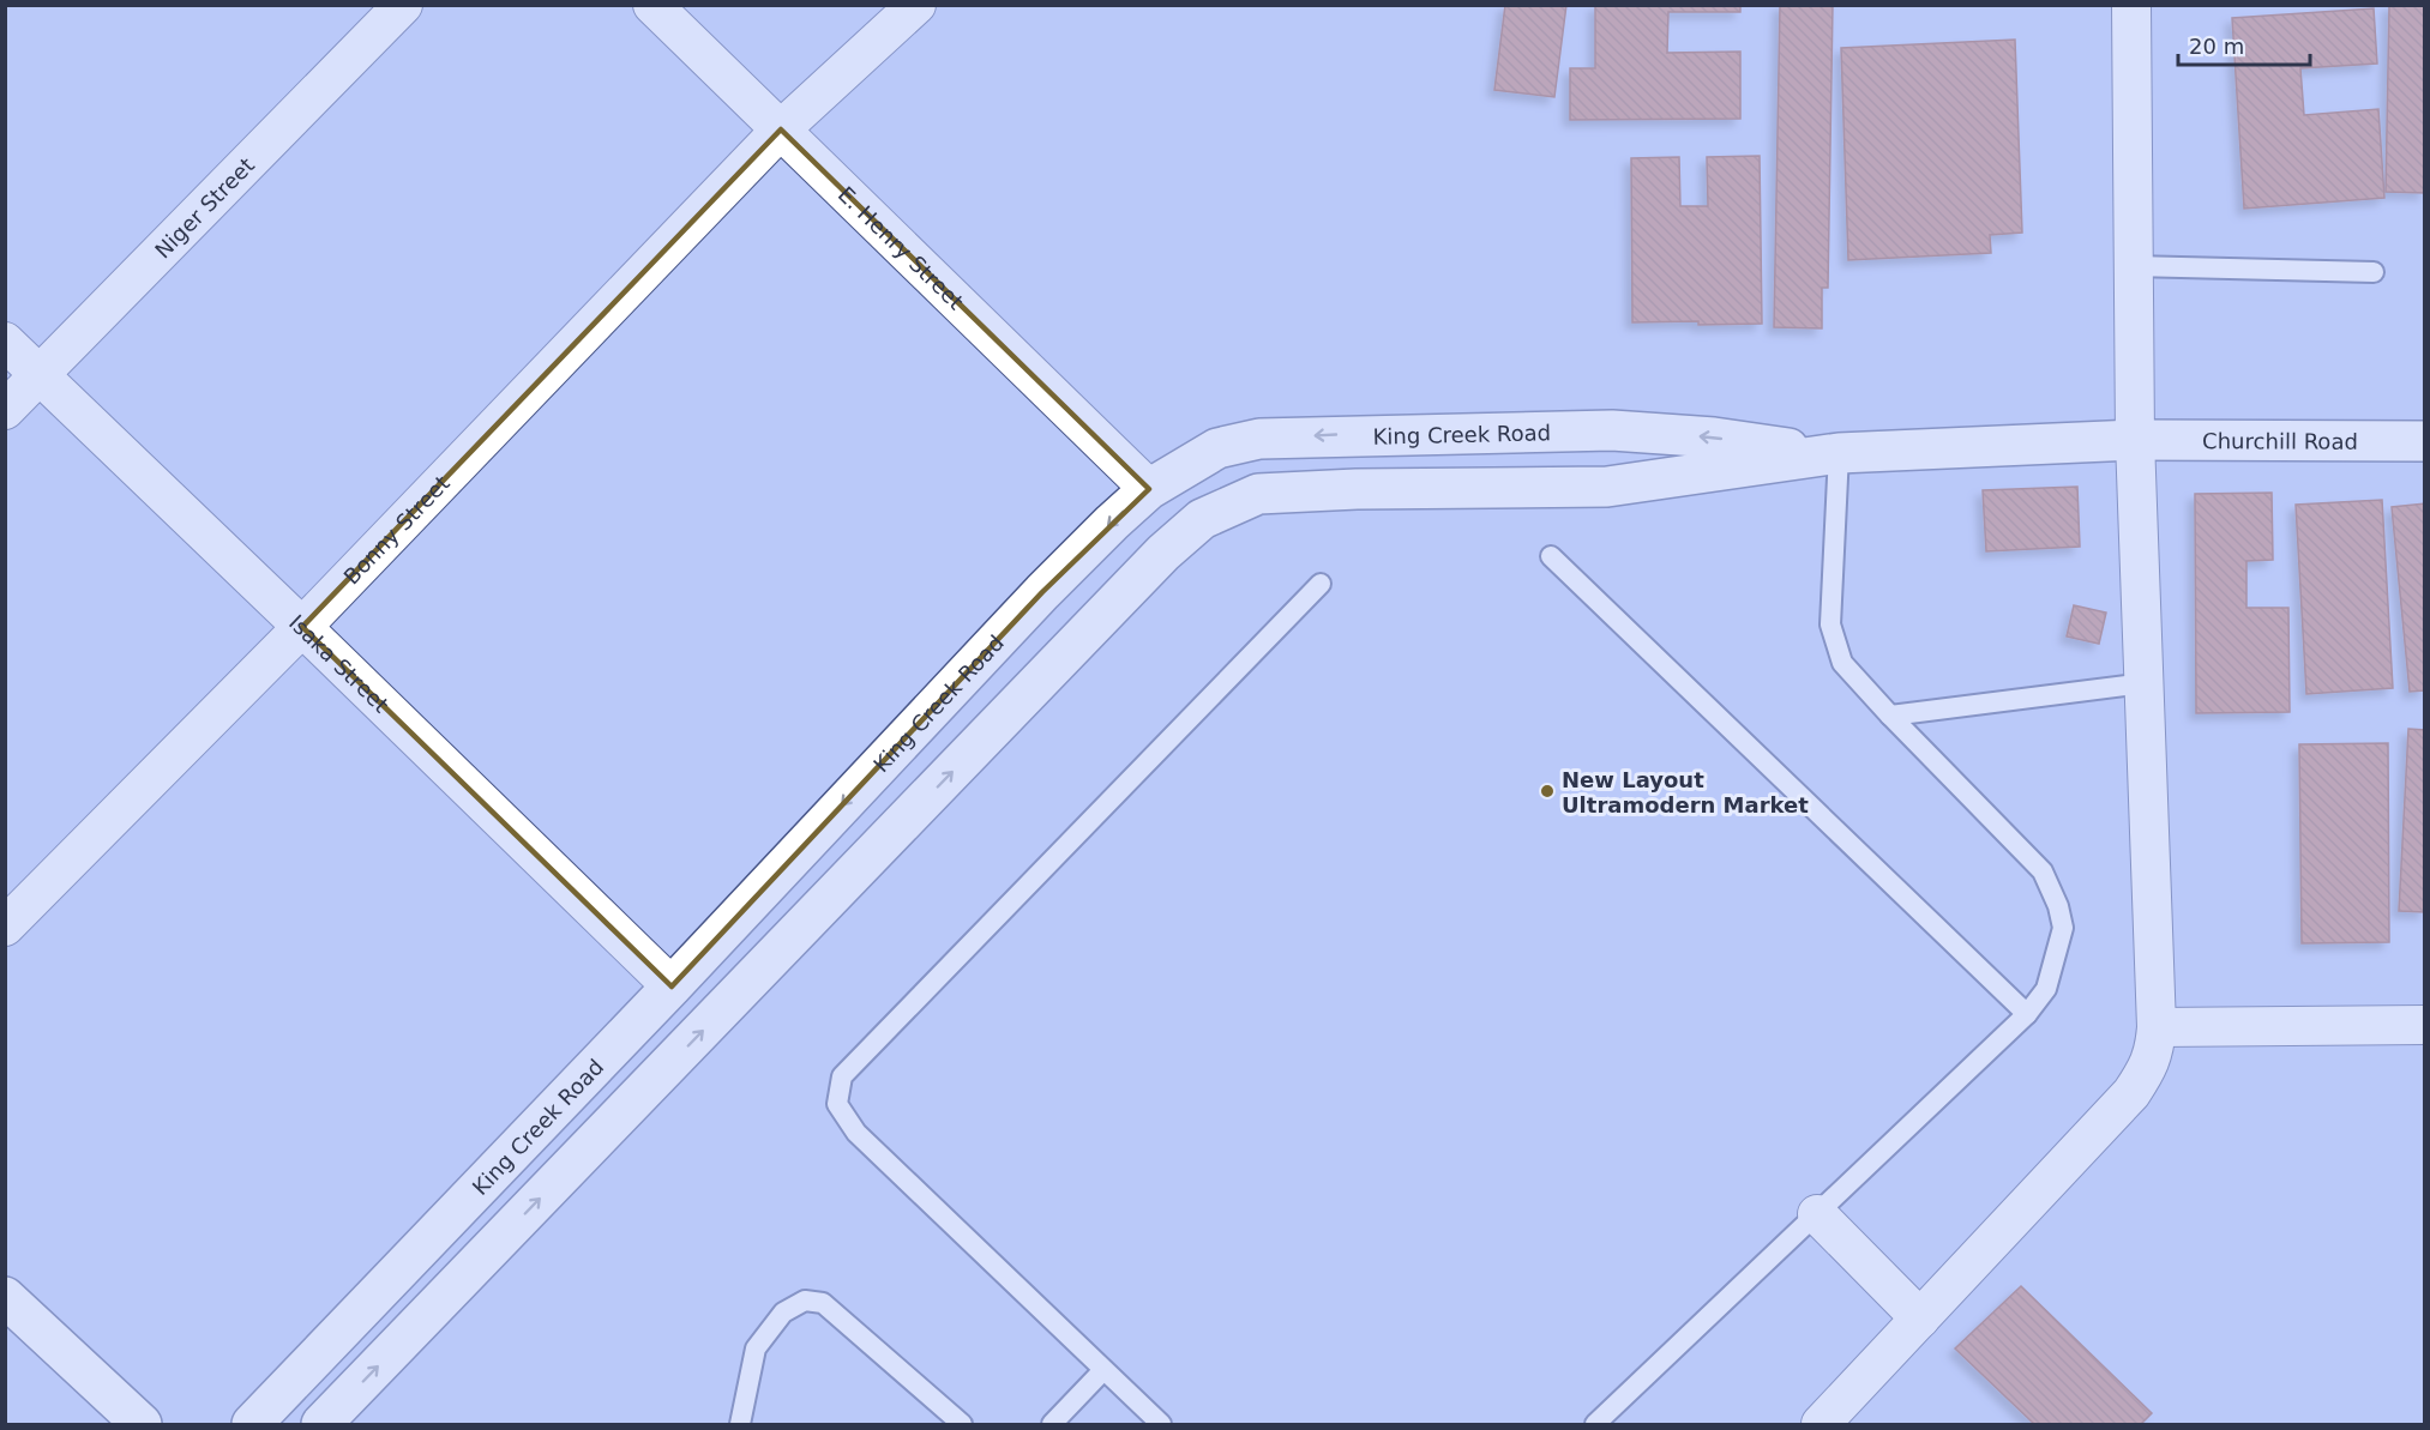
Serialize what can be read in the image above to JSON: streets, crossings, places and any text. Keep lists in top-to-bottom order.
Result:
{
  "streets": {
    "street": [
      "Niger Street",
      "E. Henry Street",
      "King Creek Road",
      "Churchill Road",
      "Bonny Street",
      "Isaka Street"
    ]
  },
  "crossings": [
    ["Niger Street", "Isaka Street"],
    ["E. Henry Street", "King Creek Road"],
    ["E. Henry Street", "Bonny Street"],
    ["King Creek Road", "Churchill Road"],
    ["King Creek Road", "Isaka Street"],
    ["Bonny Street", "Isaka Street"]
  ],
  "places": ["New Layout Ultramodern Market"],
  "scale_bar": "20 m"
}
